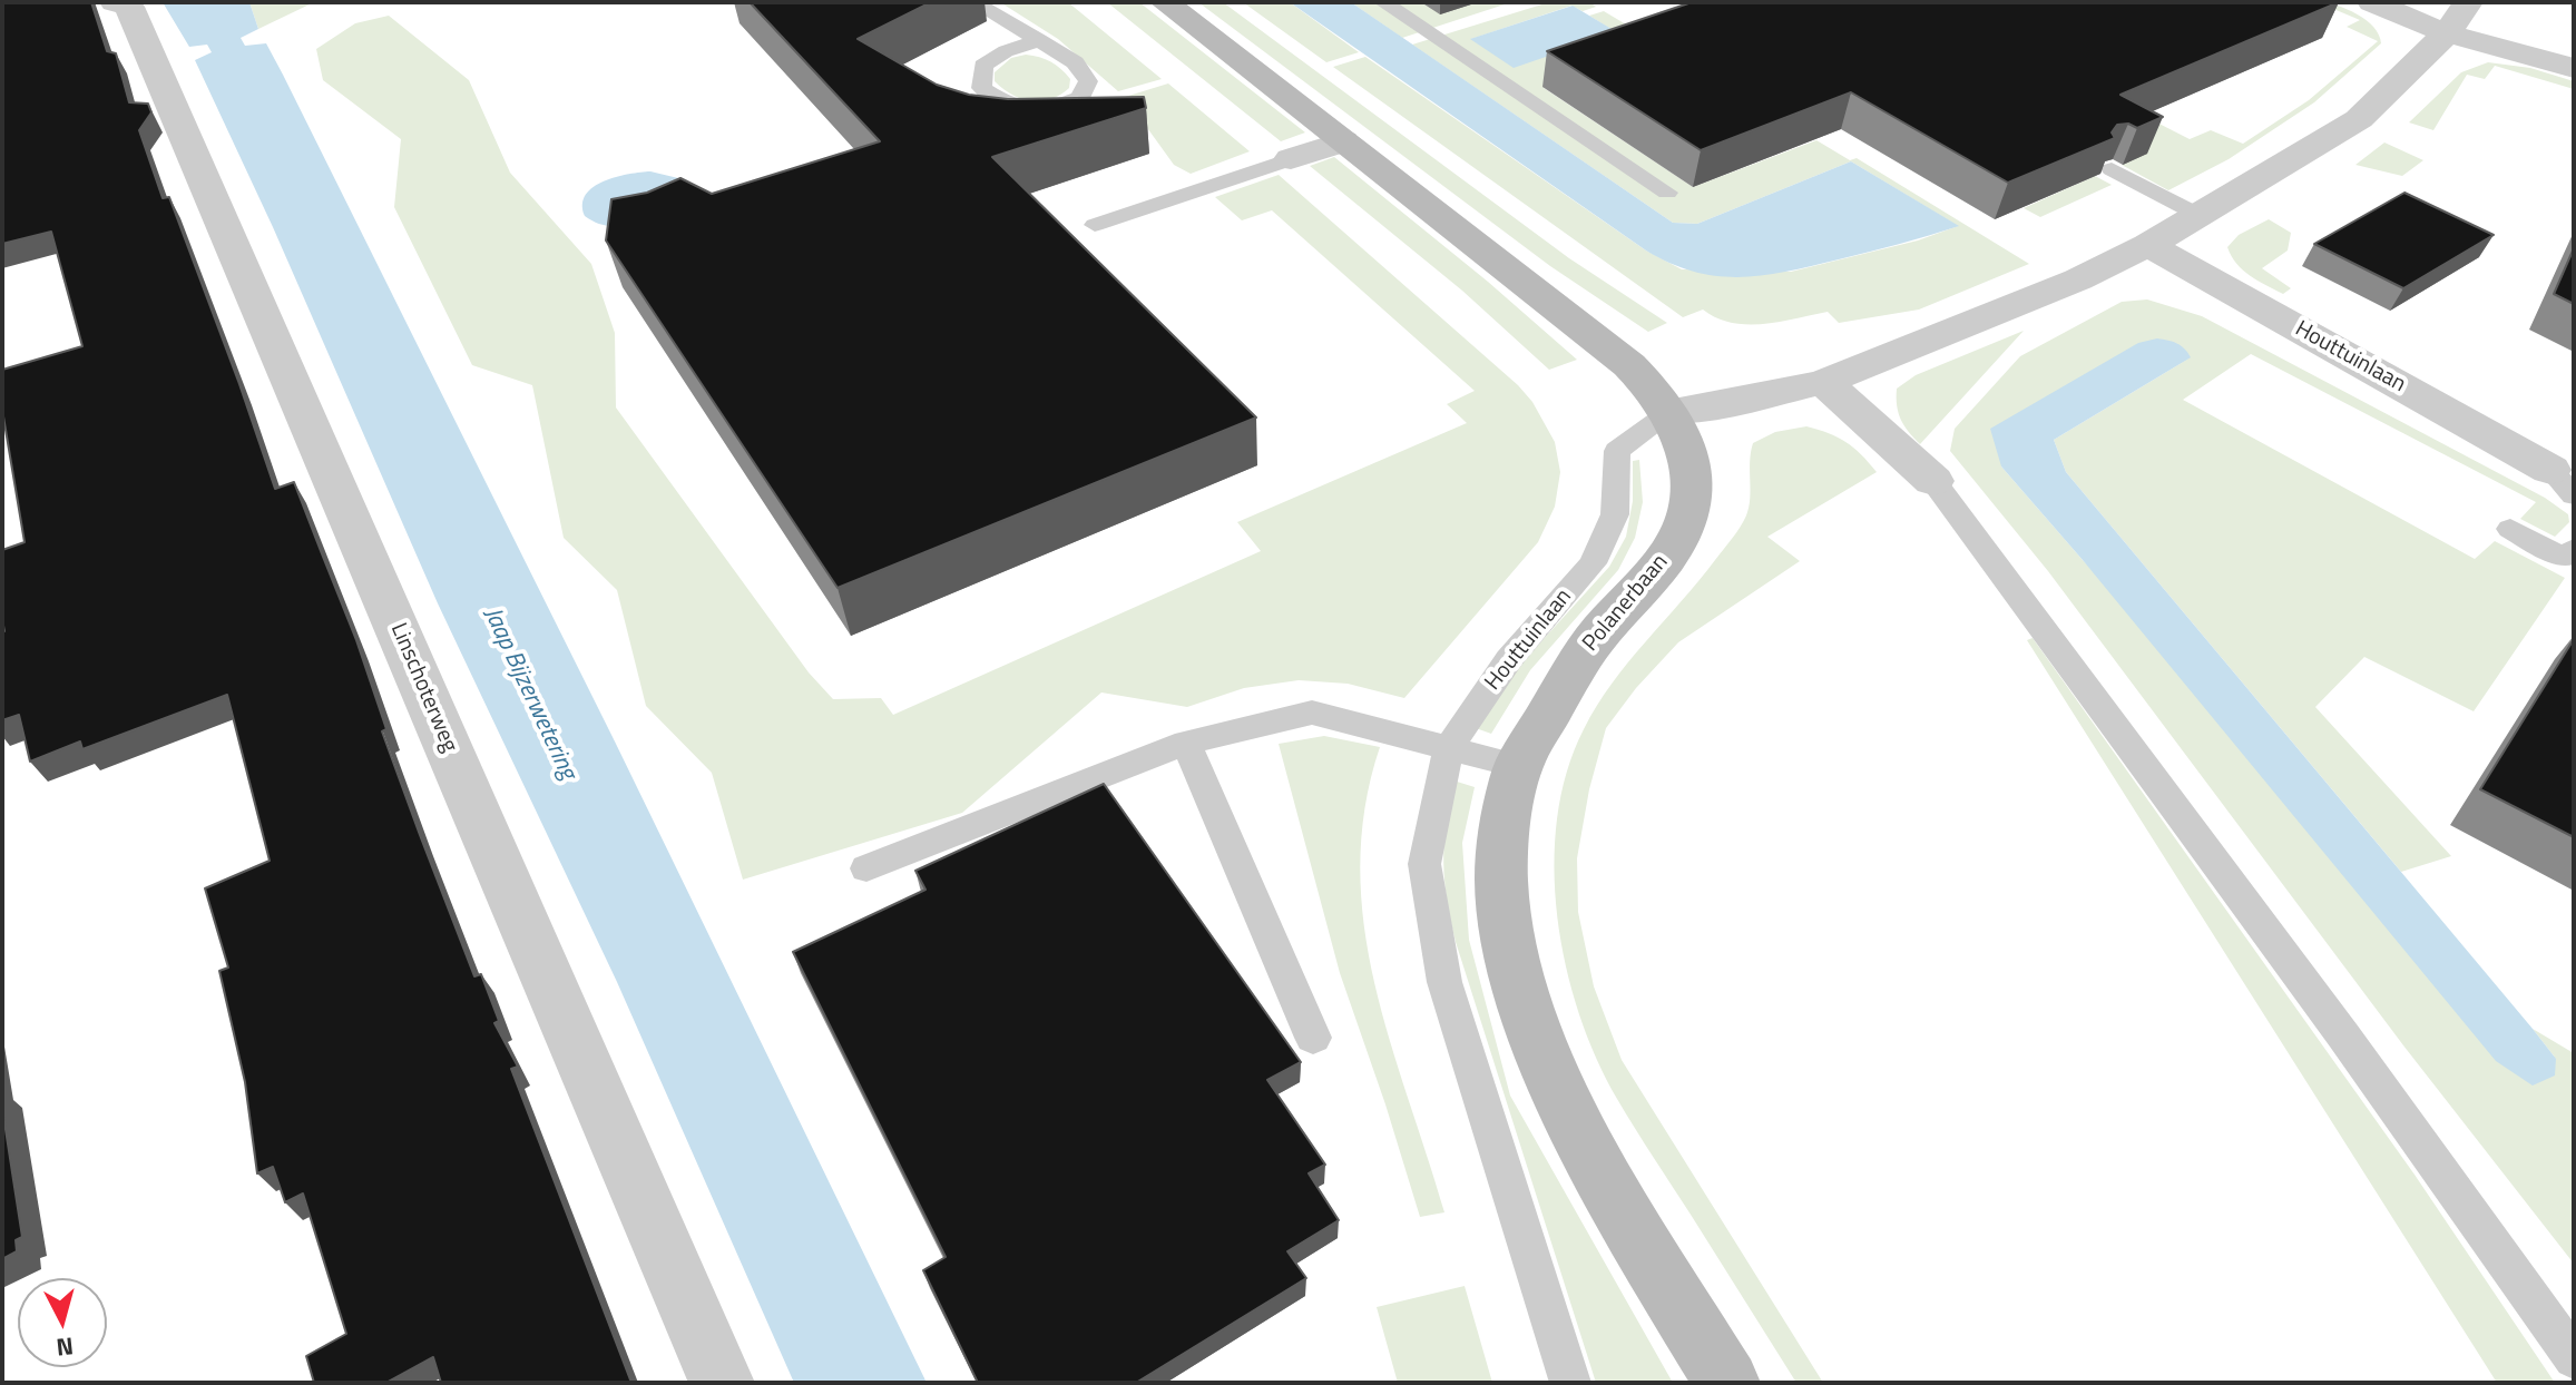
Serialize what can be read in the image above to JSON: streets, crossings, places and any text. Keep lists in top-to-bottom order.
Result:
{
  "streets": {
    "main road": ["Polanerbaan"],
    "street": ["Houttuinlaan", "Linschoterweg"]
  },
  "crossings": [
    ["Houttuinlaan", "Polanerbaan"]
  ],
  "water": ["Jaap Bijzerwetering"],
  "north": "bottom"
}
